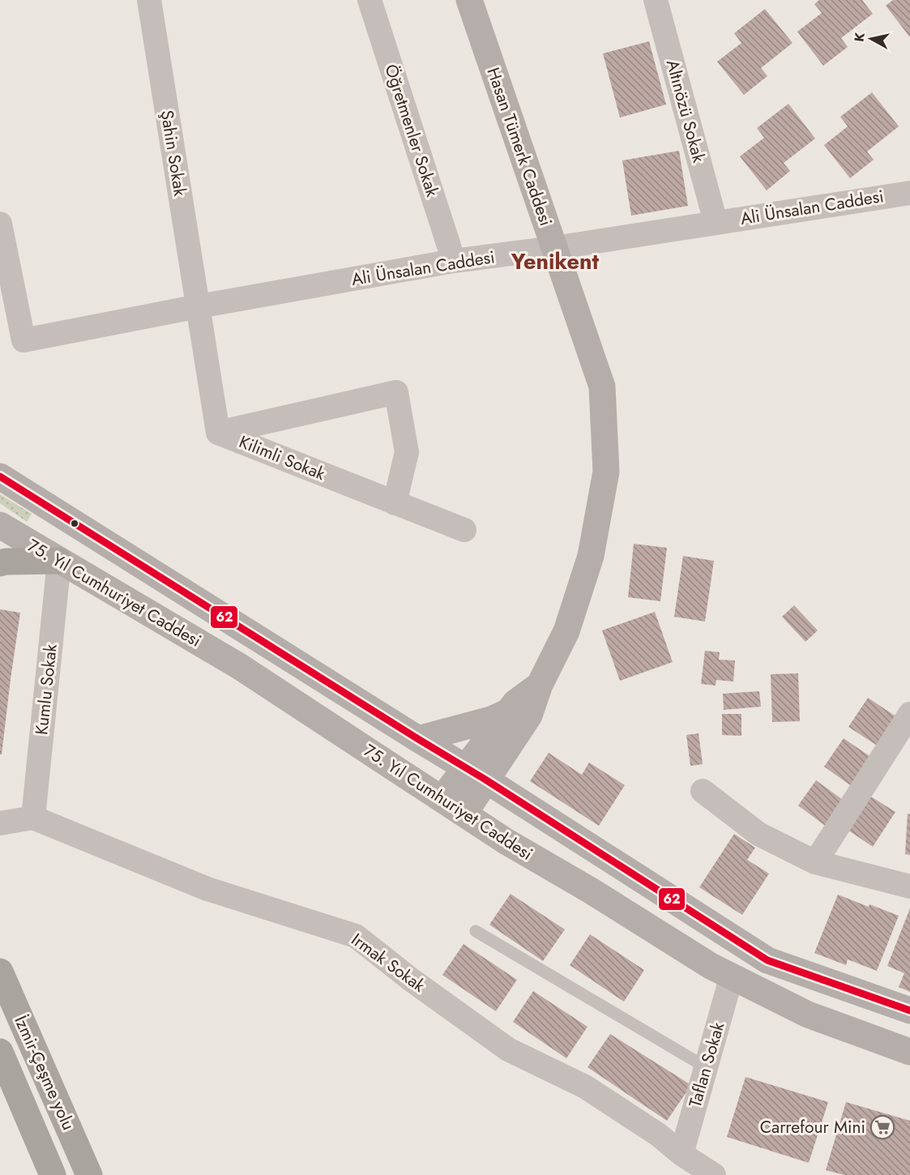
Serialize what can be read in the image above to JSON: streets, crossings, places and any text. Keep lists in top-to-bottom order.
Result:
{
  "streets": {
    "highway": ["İzmir-Çeşme yolu"],
    "street": [
      "Altınözü Sokak",
      "Öğretmenler Sokak",
      "Hasan Tümerk Caddesi",
      "Şahin Sokak",
      "Ali Ünsalan Caddesi",
      "Kilimli Sokak",
      "75. Yıl Cumhuriyet Caddesi",
      "Kumlu Sokak",
      "Irmak Sokak",
      "Taflan Sokak"
    ]
  },
  "crossings": [
    ["Altınözü Sokak", "Ali Ünsalan Caddesi"],
    ["Öğretmenler Sokak", "Ali Ünsalan Caddesi"],
    ["Hasan Tümerk Caddesi", "Ali Ünsalan Caddesi"],
    ["Hasan Tümerk Caddesi", "75. Yıl Cumhuriyet Caddesi"],
    ["Şahin Sokak", "Ali Ünsalan Caddesi"],
    ["Şahin Sokak", "Kilimli Sokak"],
    ["Ali Ünsalan Caddesi", "Kilimli Sokak"],
    ["75. Yıl Cumhuriyet Caddesi", "Kumlu Sokak"],
    ["75. Yıl Cumhuriyet Caddesi", "Taflan Sokak"],
    ["Kumlu Sokak", "Irmak Sokak"],
    ["Irmak Sokak", "Taflan Sokak"]
  ],
  "districts": ["Yenikent"],
  "places": {
    "supermarket": ["Carrefour Mini"]
  },
  "lines": ["transit line 62"],
  "north": "left"
}
